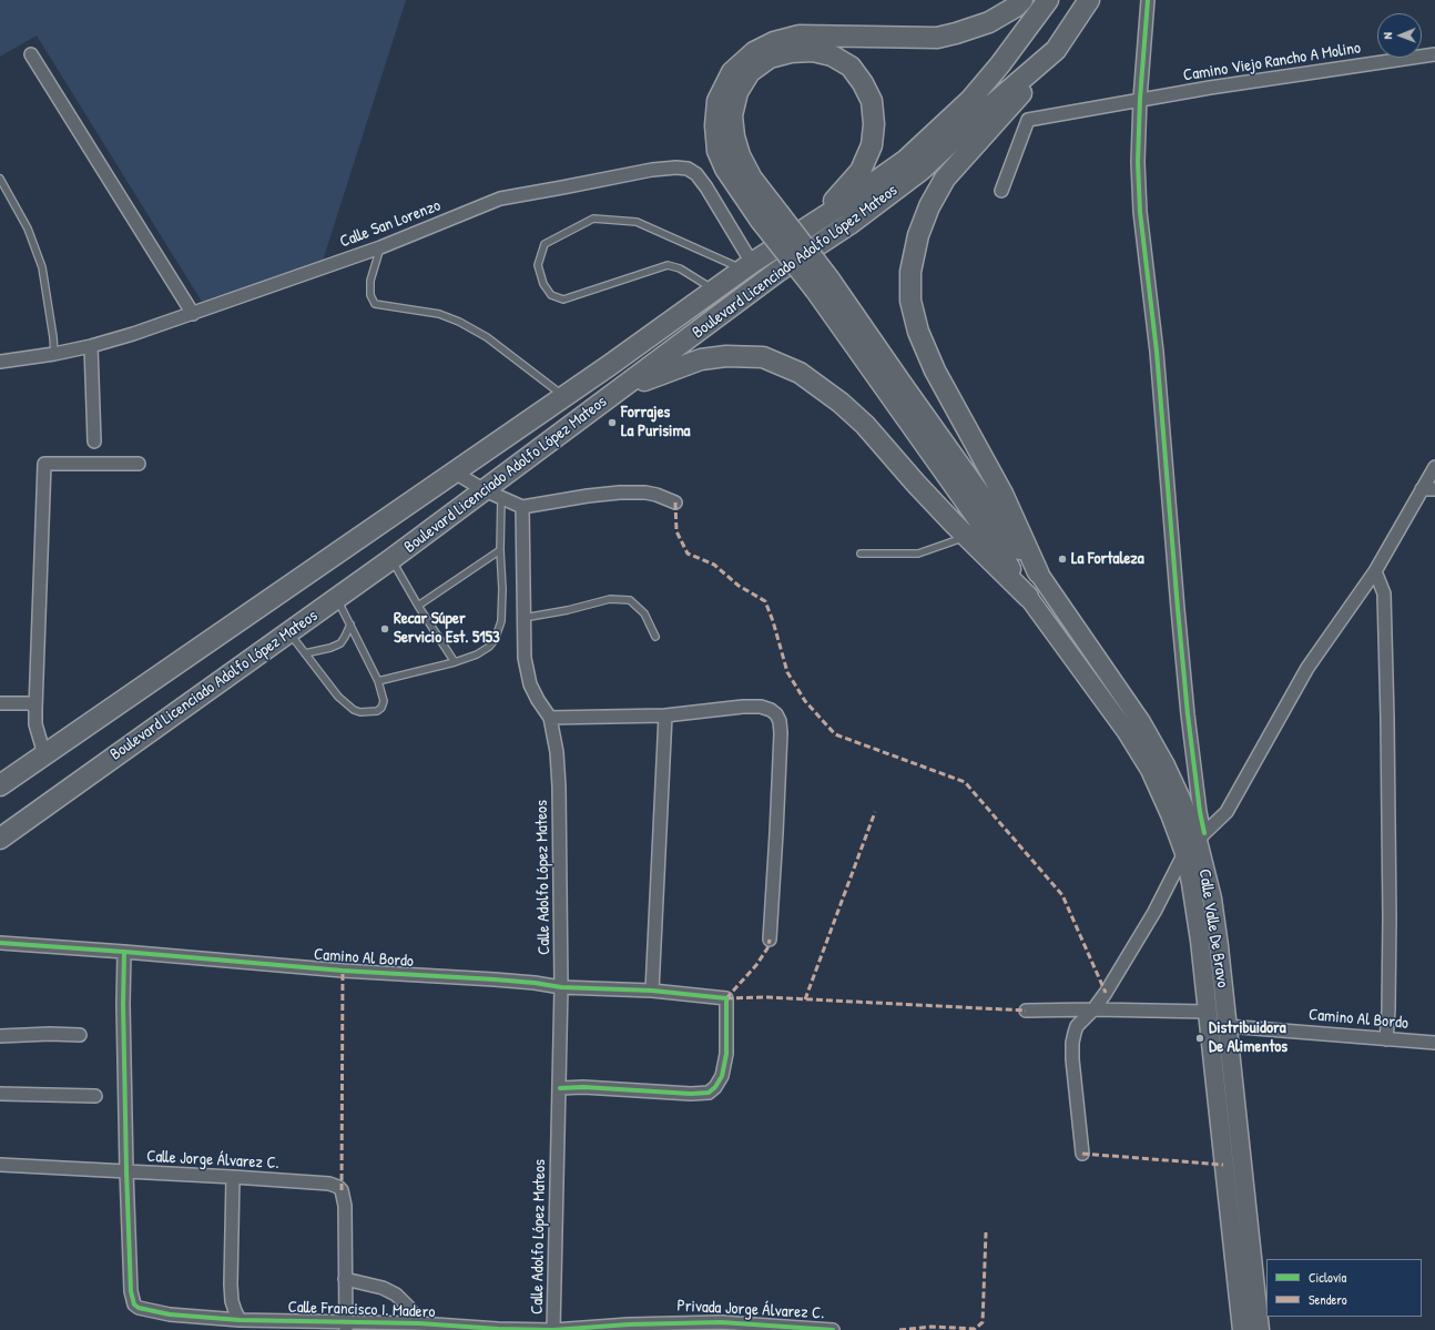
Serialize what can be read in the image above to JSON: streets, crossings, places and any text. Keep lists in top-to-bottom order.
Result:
{
  "streets": {
    "main road": ["Boulevard Licenciado Adolfo López Mateos", "Calle Valle De Bravo"],
    "street": [
      "Camino Viejo Rancho A Molino",
      "Calle San Lorenzo",
      "Calle Adolfo López Mateos",
      "Camino Al Bordo",
      "Calle Jorge Álvarez C.",
      "Calle Francisco I. Madero",
      "Privada Jorge Álvarez C."
    ]
  },
  "crossings": [
    ["Calle San Lorenzo", "Boulevard Licenciado Adolfo López Mateos"],
    ["Calle Adolfo López Mateos", "Camino Al Bordo"],
    ["Calle Adolfo López Mateos", "Calle Francisco I. Madero"],
    ["Calle Adolfo López Mateos", "Privada Jorge Álvarez C."],
    ["Calle Valle De Bravo", "Camino Al Bordo"],
    ["Camino Al Bordo", "Calle Francisco I. Madero"],
    ["Calle Jorge Álvarez C.", "Calle Francisco I. Madero"],
    ["Calle Francisco I. Madero", "Privada Jorge Álvarez C."]
  ],
  "places": [
    "Forrajes La Purisima",
    "La Fortaleza",
    "Recar Súper Servicio Est. 5153",
    "Distribuidora De Alimentos"
  ],
  "legend": ["Ciclovía", "Sendero"],
  "north": "left"
}
